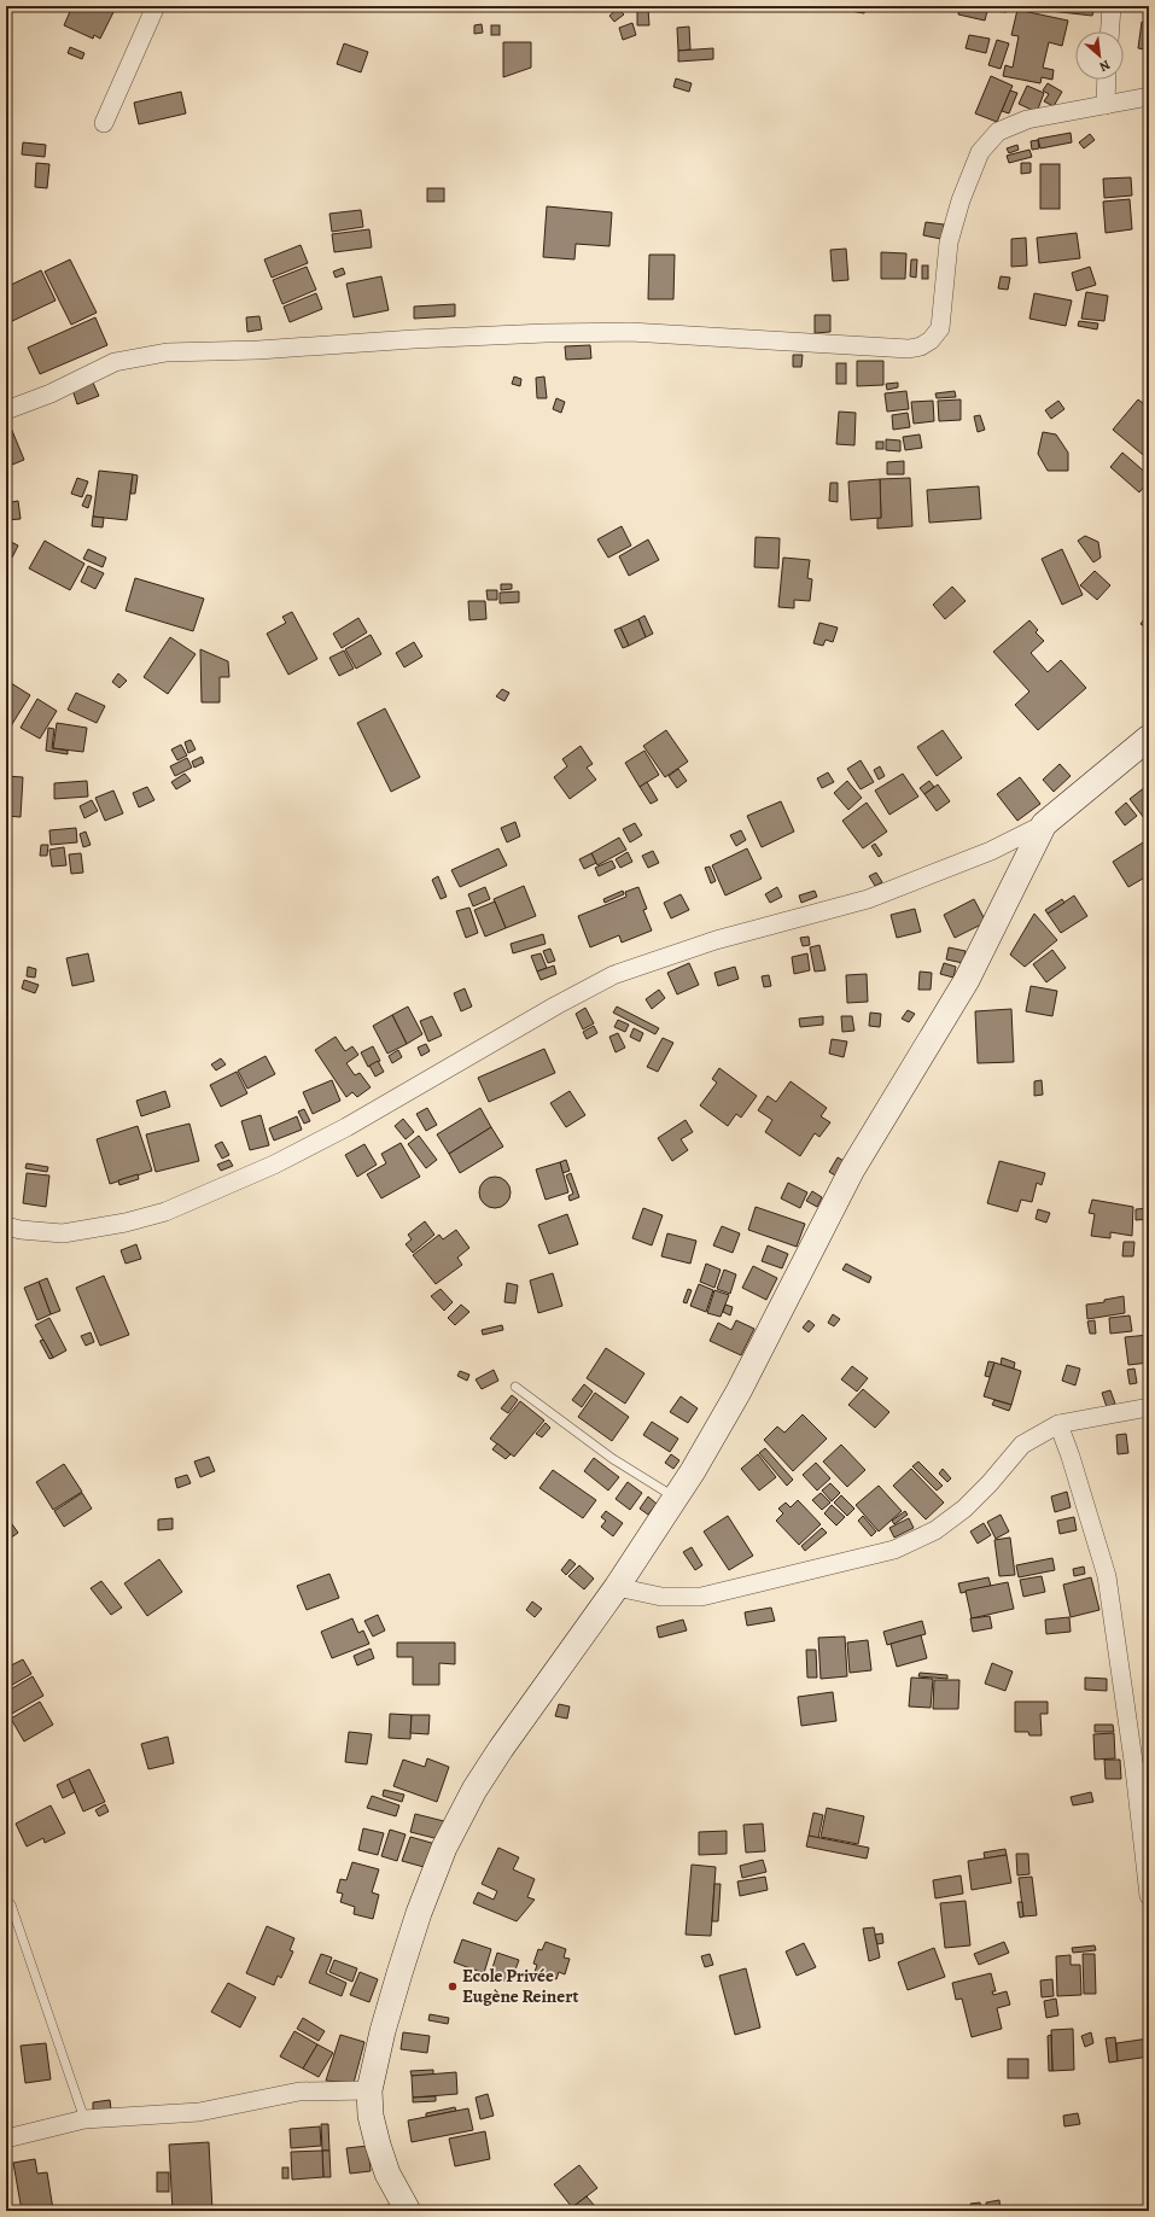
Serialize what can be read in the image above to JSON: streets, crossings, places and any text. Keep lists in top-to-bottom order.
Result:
{
  "places": ["Ecole Privée Eugène Reinert"],
  "north": "bottom right"
}
